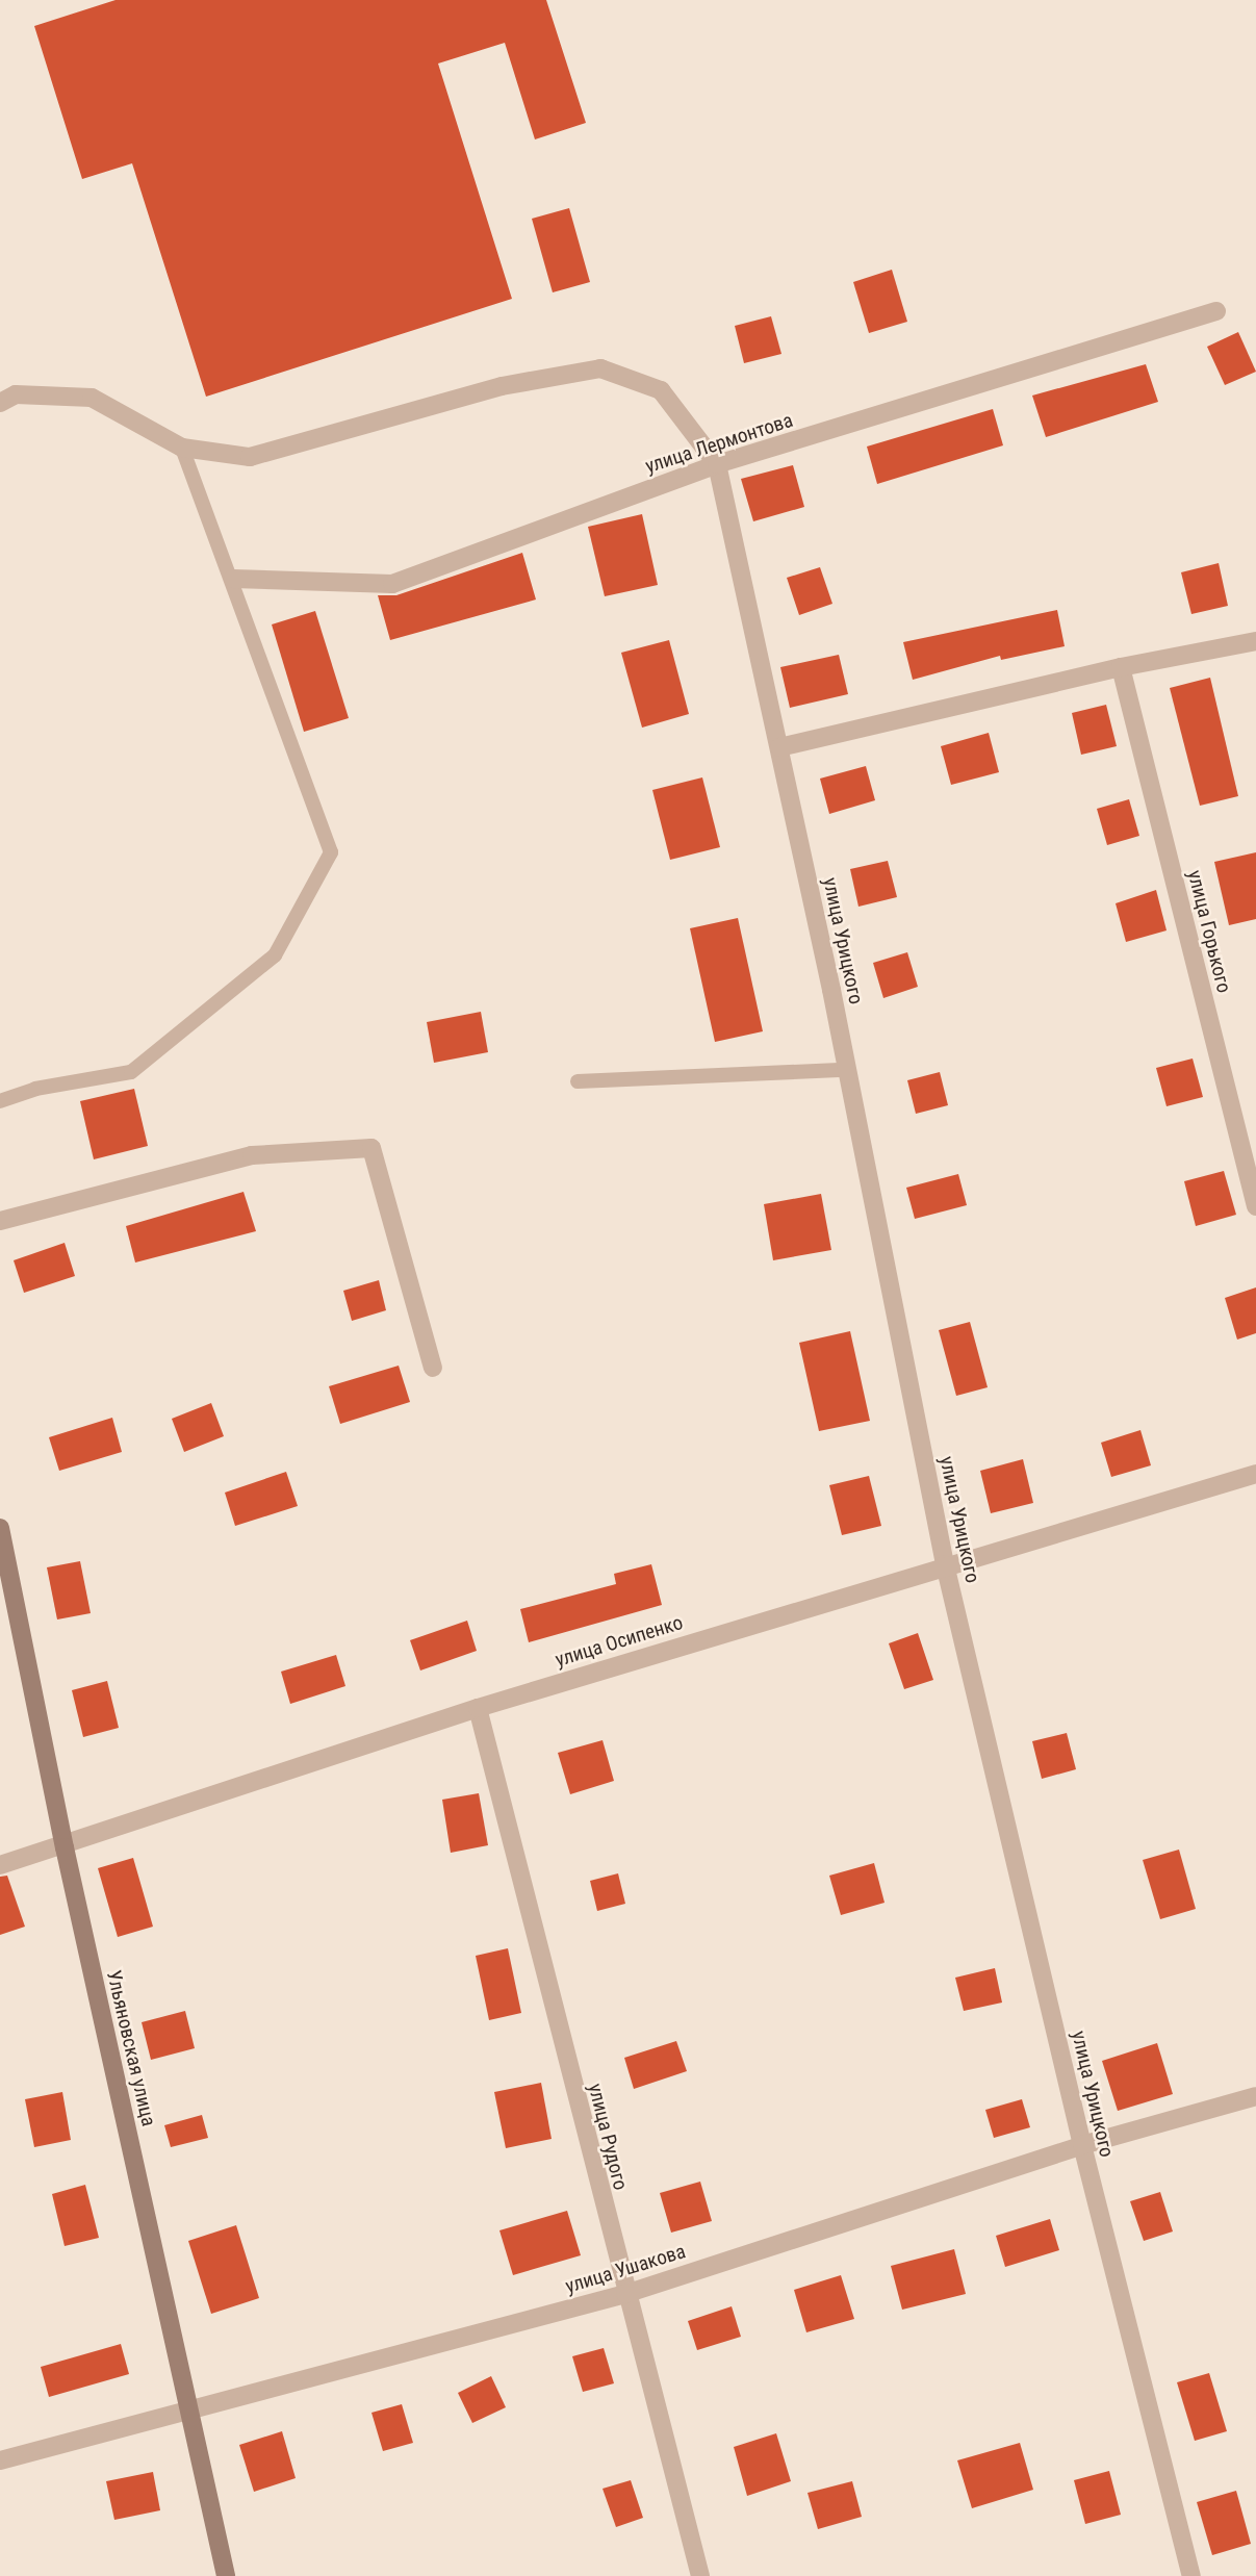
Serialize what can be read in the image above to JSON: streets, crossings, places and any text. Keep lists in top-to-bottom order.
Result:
{
  "streets": {
    "street": [
      "улица Лермонтова",
      "улица Горького",
      "улица Урицкого",
      "улица Осипенко",
      "Ульяновская улица",
      "улица Рудого",
      "улица Ушакова"
    ]
  },
  "crossings": [
    ["улица Лермонтова", "улица Урицкого"],
    ["улица Урицкого", "улица Осипенко"],
    ["улица Урицкого", "улица Ушакова"],
    ["улица Осипенко", "Ульяновская улица"],
    ["улица Осипенко", "улица Рудого"],
    ["Ульяновская улица", "улица Ушакова"],
    ["улица Рудого", "улица Ушакова"]
  ]
}
